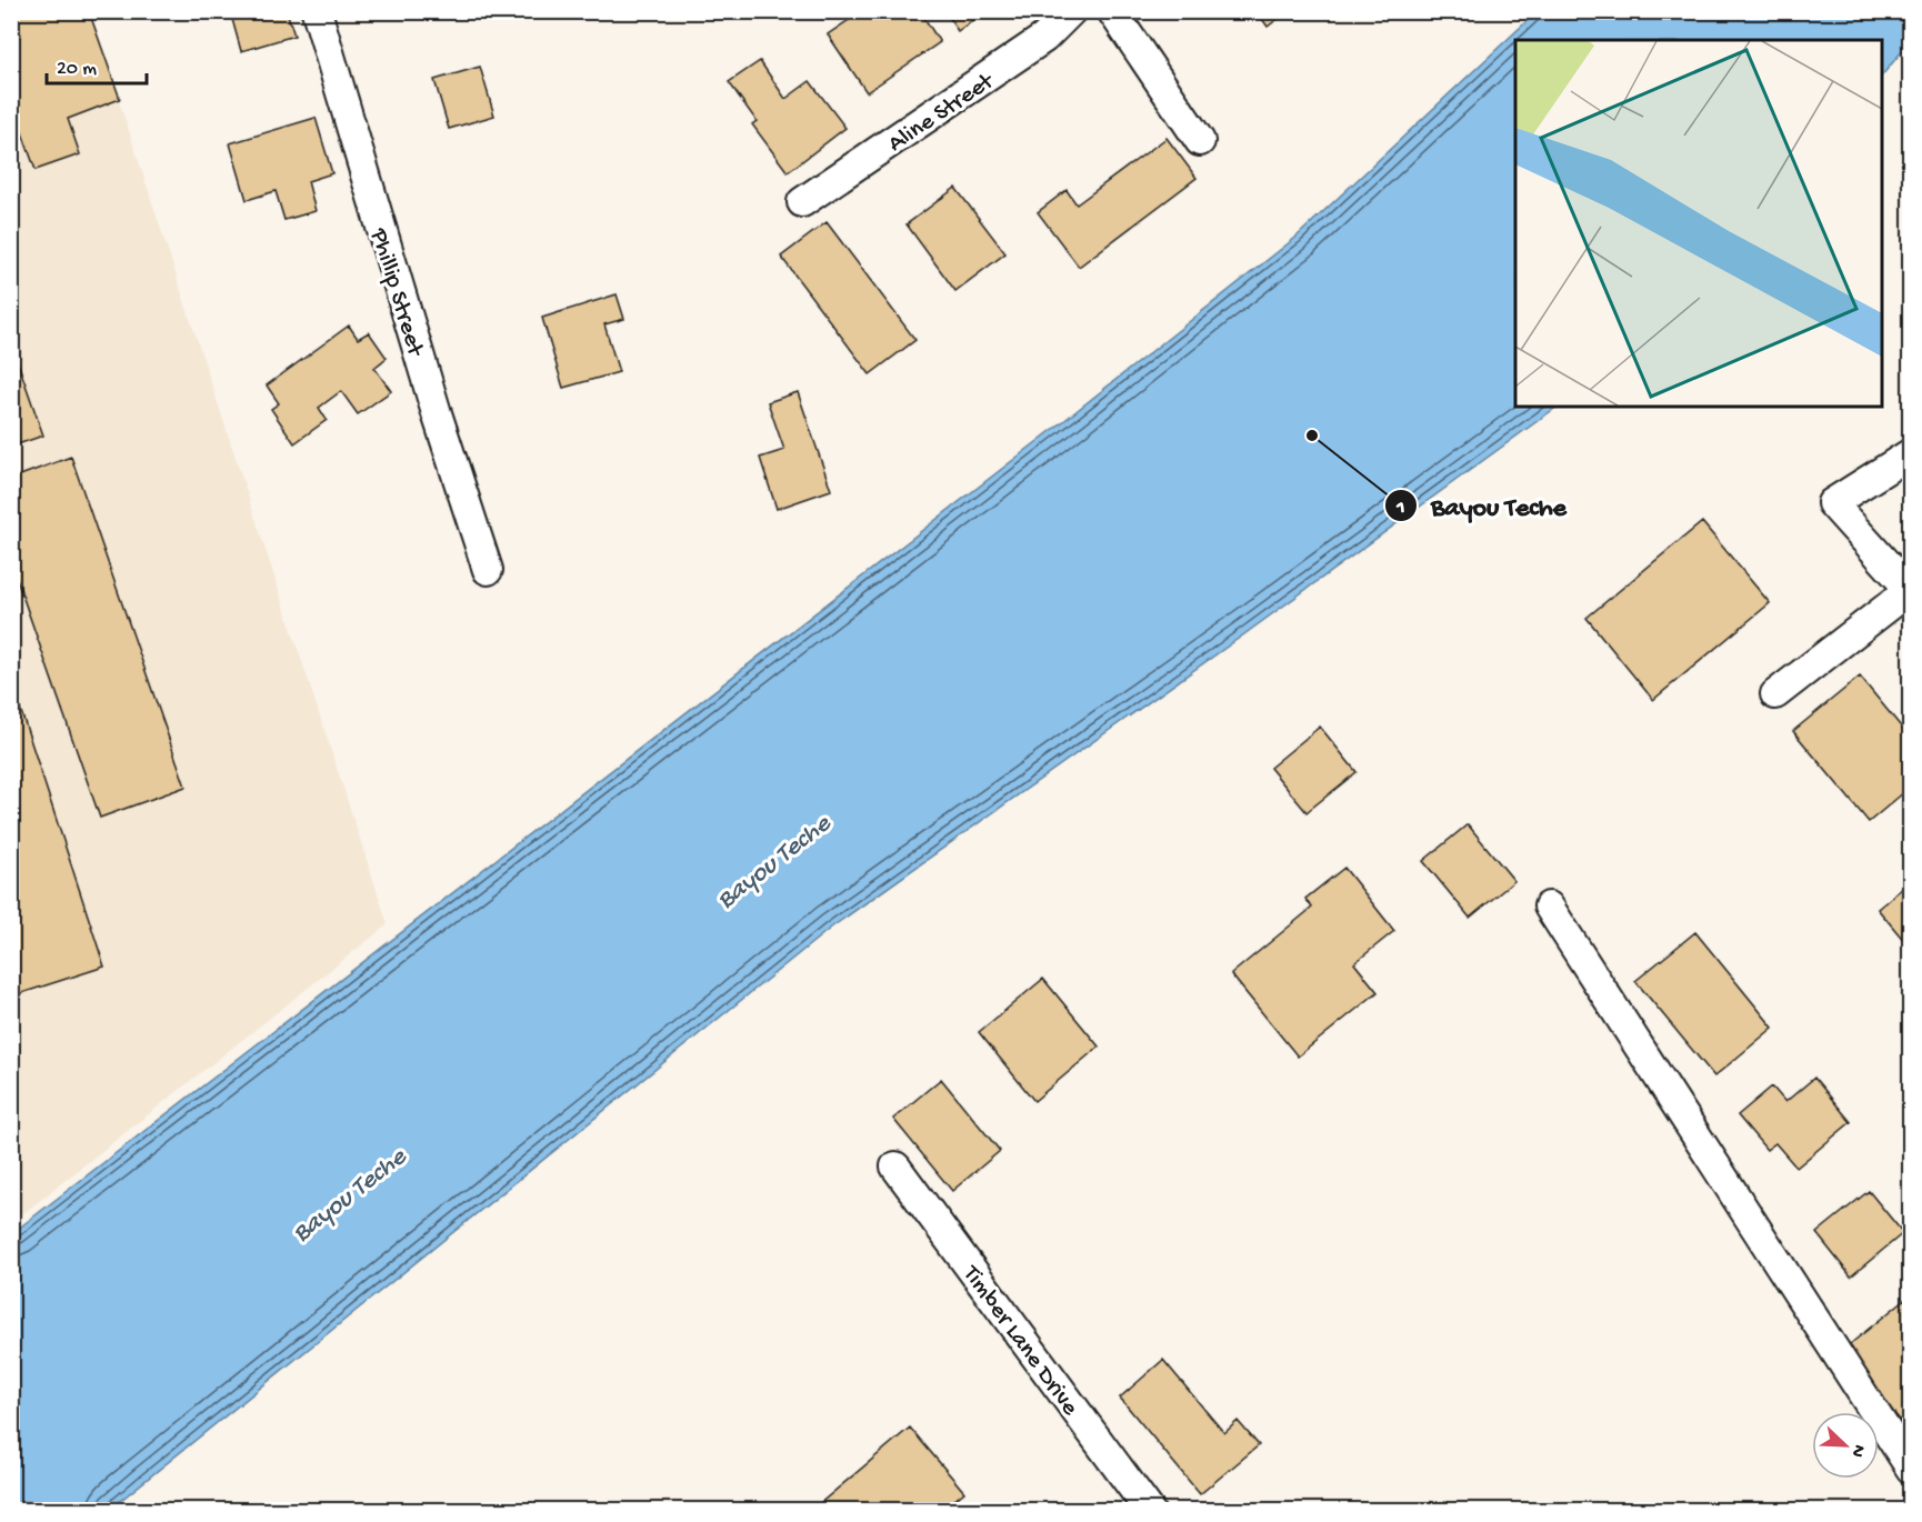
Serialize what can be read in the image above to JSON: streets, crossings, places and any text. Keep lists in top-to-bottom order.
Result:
{
  "streets": {
    "street": ["Aline Street", "Phillip Street", "Timber Lane Drive"]
  },
  "water": ["Bayou Teche"],
  "places": ["Bayou Teche"],
  "scale_bar": "20 m",
  "north": "bottom right"
}
